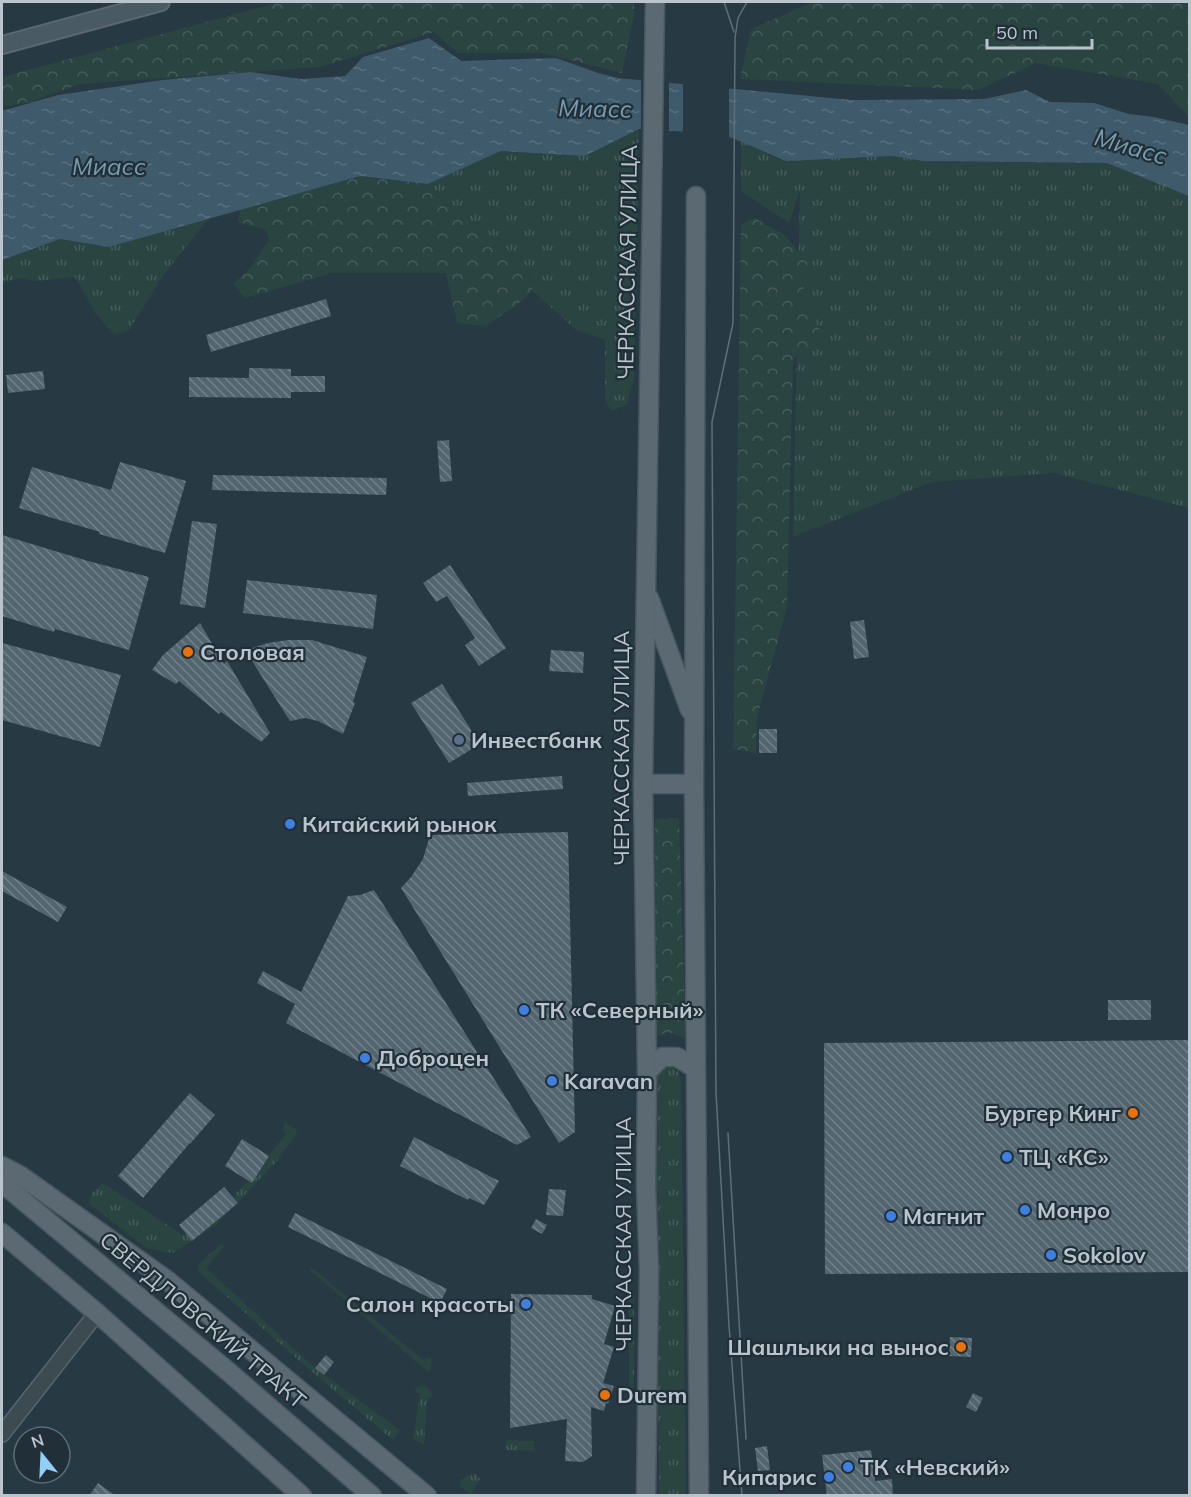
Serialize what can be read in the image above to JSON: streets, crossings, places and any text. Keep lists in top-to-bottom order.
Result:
{
  "streets": {
    "main road": ["ЧЕРКАССКАЯ УЛИЦА", "СВЕРДЛОВСКИЙ ТРАКТ"]
  },
  "water": ["Миасс"],
  "places": [
    "Столовая",
    "Инвестбанк",
    "Китайский рынок",
    "ТК «Северный»",
    "Доброцен",
    "Karavan",
    "Бургер Кинг",
    "ТЦ «КС»",
    "Монро",
    "Магнит",
    "Sokolov",
    "Салон красоты",
    "Шашлыки на вынос",
    "Durem",
    "ТК «Невский»",
    "Кипарис"
  ],
  "scale_bar": "50 m",
  "north": "top"
}
